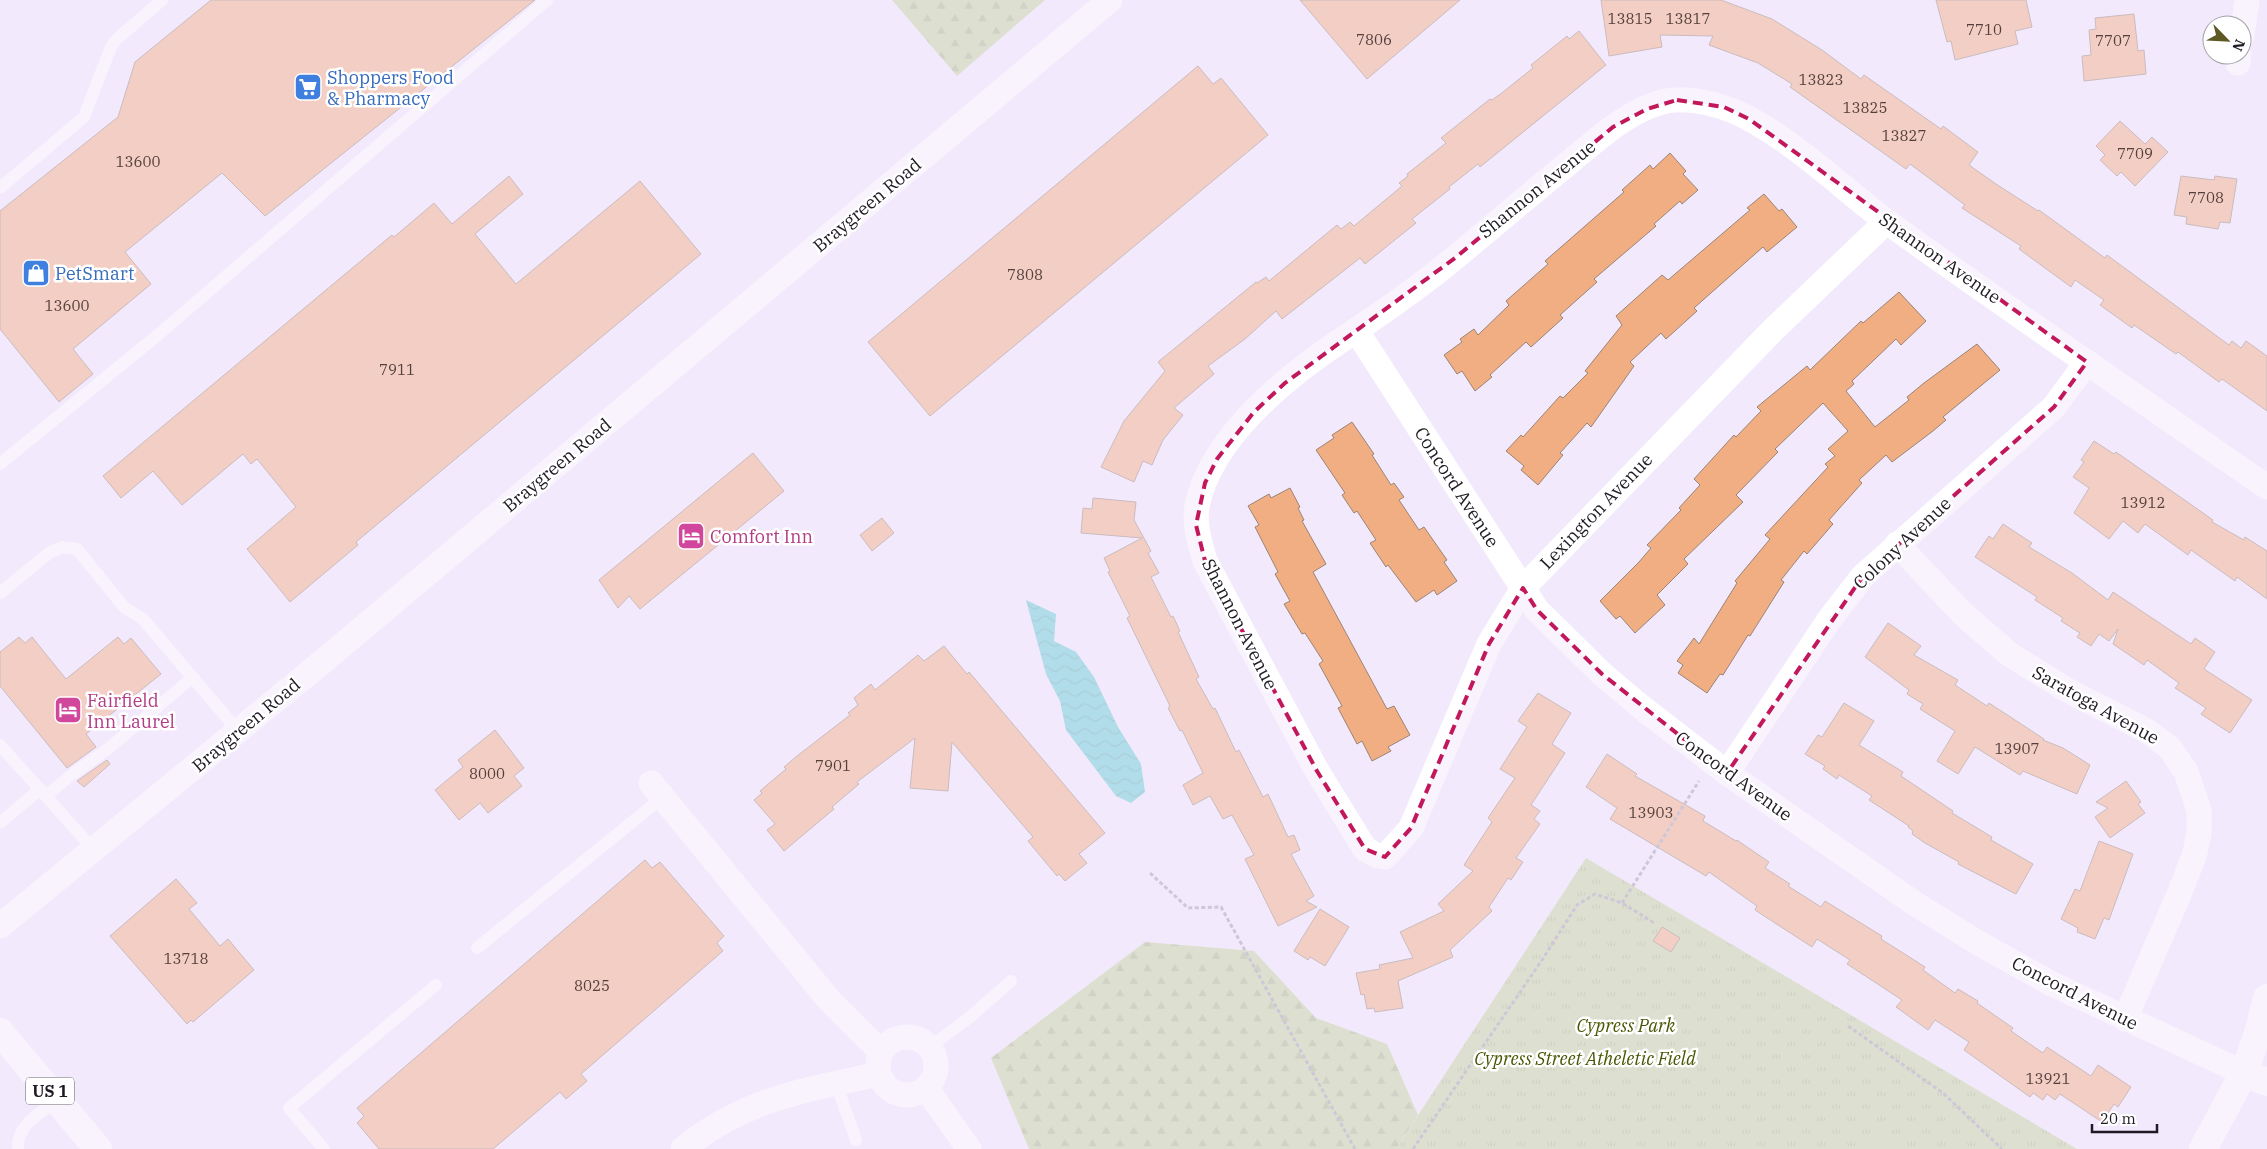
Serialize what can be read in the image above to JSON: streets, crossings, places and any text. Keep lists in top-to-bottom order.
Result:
{
  "streets": {
    "street": [
      "Shannon Avenue",
      "Braygreen Road",
      "Concord Avenue",
      "Lexington Avenue",
      "Colony Avenue",
      "Saratoga Avenue",
      "US 1"
    ]
  },
  "crossings": [
    ["Shannon Avenue", "Concord Avenue"],
    ["Shannon Avenue", "Lexington Avenue"],
    ["Shannon Avenue", "Colony Avenue"],
    ["Concord Avenue", "Lexington Avenue"],
    ["Concord Avenue", "Colony Avenue"],
    ["Concord Avenue", "Saratoga Avenue"],
    ["Colony Avenue", "Saratoga Avenue"]
  ],
  "parks": ["Cypress Park", "Cypress Street Atheletic Field"],
  "places": {
    "supermarket": ["Shoppers Food & Pharmacy"],
    "shop": ["PetSmart"],
    "hotel": ["Comfort Inn", "Fairfield Inn Laurel"]
  },
  "house_numbers": [
    "13815",
    "13817",
    "7710",
    "7806",
    "7707",
    "13823",
    "13825",
    "13827",
    "7709",
    "13600",
    "7708",
    "7808",
    "13600",
    "7911",
    "13912",
    "13907",
    "7901",
    "8000",
    "13903",
    "13718",
    "8025",
    "13921"
  ],
  "scale_bar": "20 m",
  "north": "bottom right"
}
